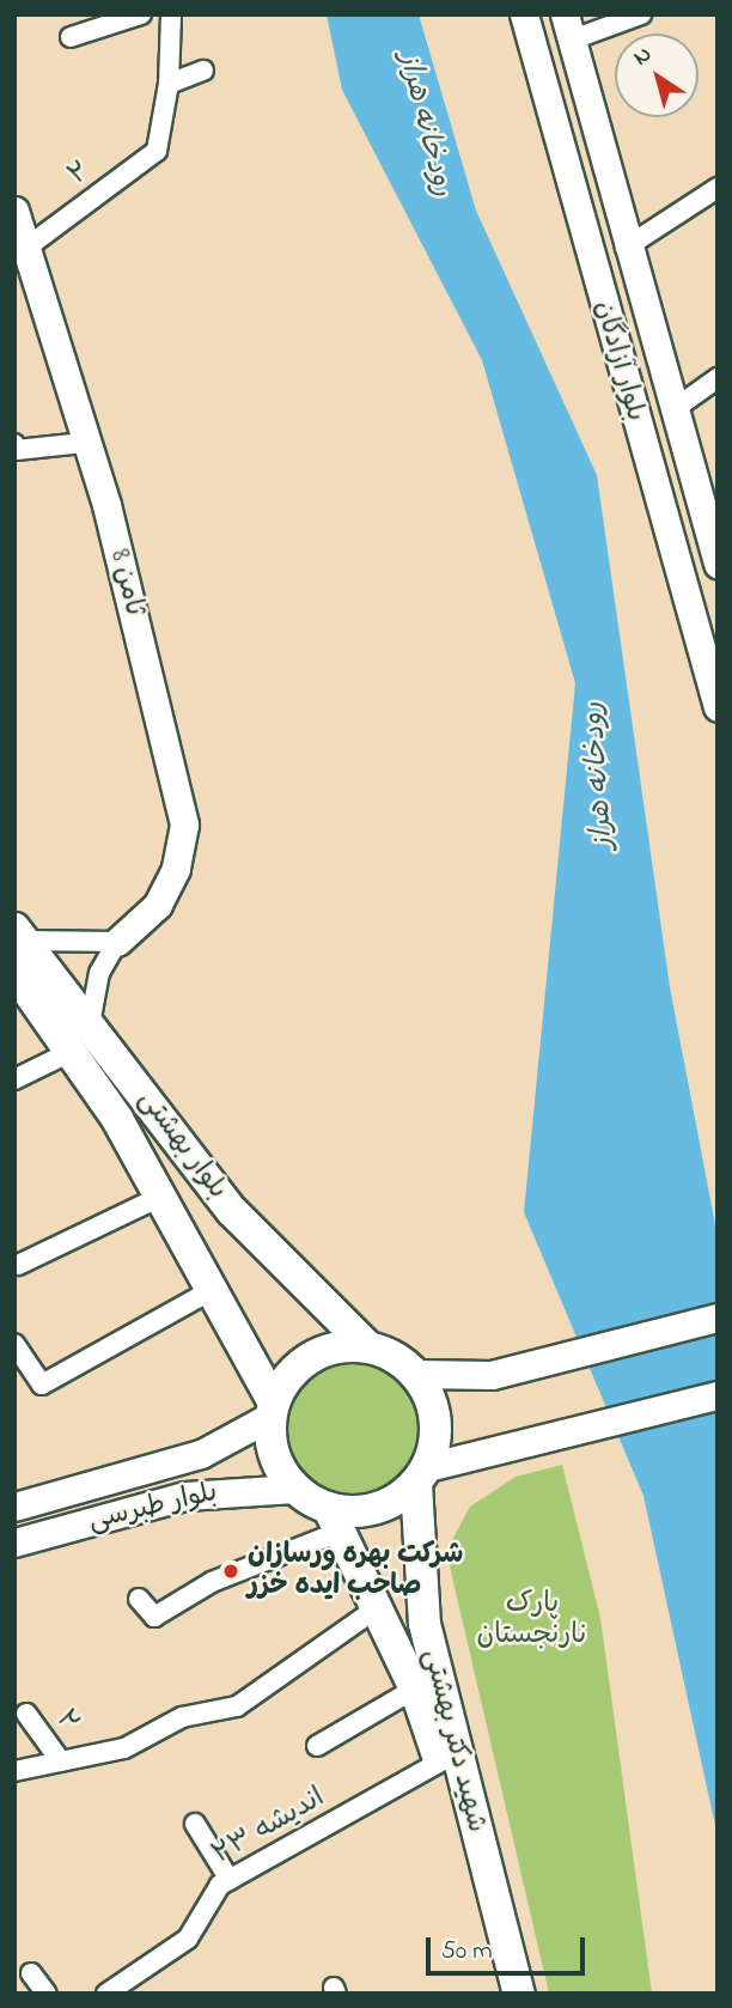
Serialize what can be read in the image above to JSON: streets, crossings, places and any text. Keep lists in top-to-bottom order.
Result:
{
  "streets": {
    "main road": [
      "بلوار آزادگان",
      "ثامن 8",
      "بلوار بهشتی",
      "بلوار طبرسی",
      "شهید دکتر بهشتی"
    ],
    "street": ["۲", "اندیشه ۲۳"]
  },
  "crossings": [
    ["۲", "ثامن 8"],
    ["بلوار بهشتی", "بلوار طبرسی"],
    ["بلوار بهشتی", "شهید دکتر بهشتی"],
    ["بلوار طبرسی", "شهید دکتر بهشتی"],
    ["شهید دکتر بهشتی", "اندیشه ۲۳"]
  ],
  "water": ["رودخانه هراز"],
  "parks": ["پارک نارنجستان"],
  "places": ["شرکت بهره ورسازان صاحب ایده خزر"],
  "scale_bar": "50 m",
  "north": "top left"
}
